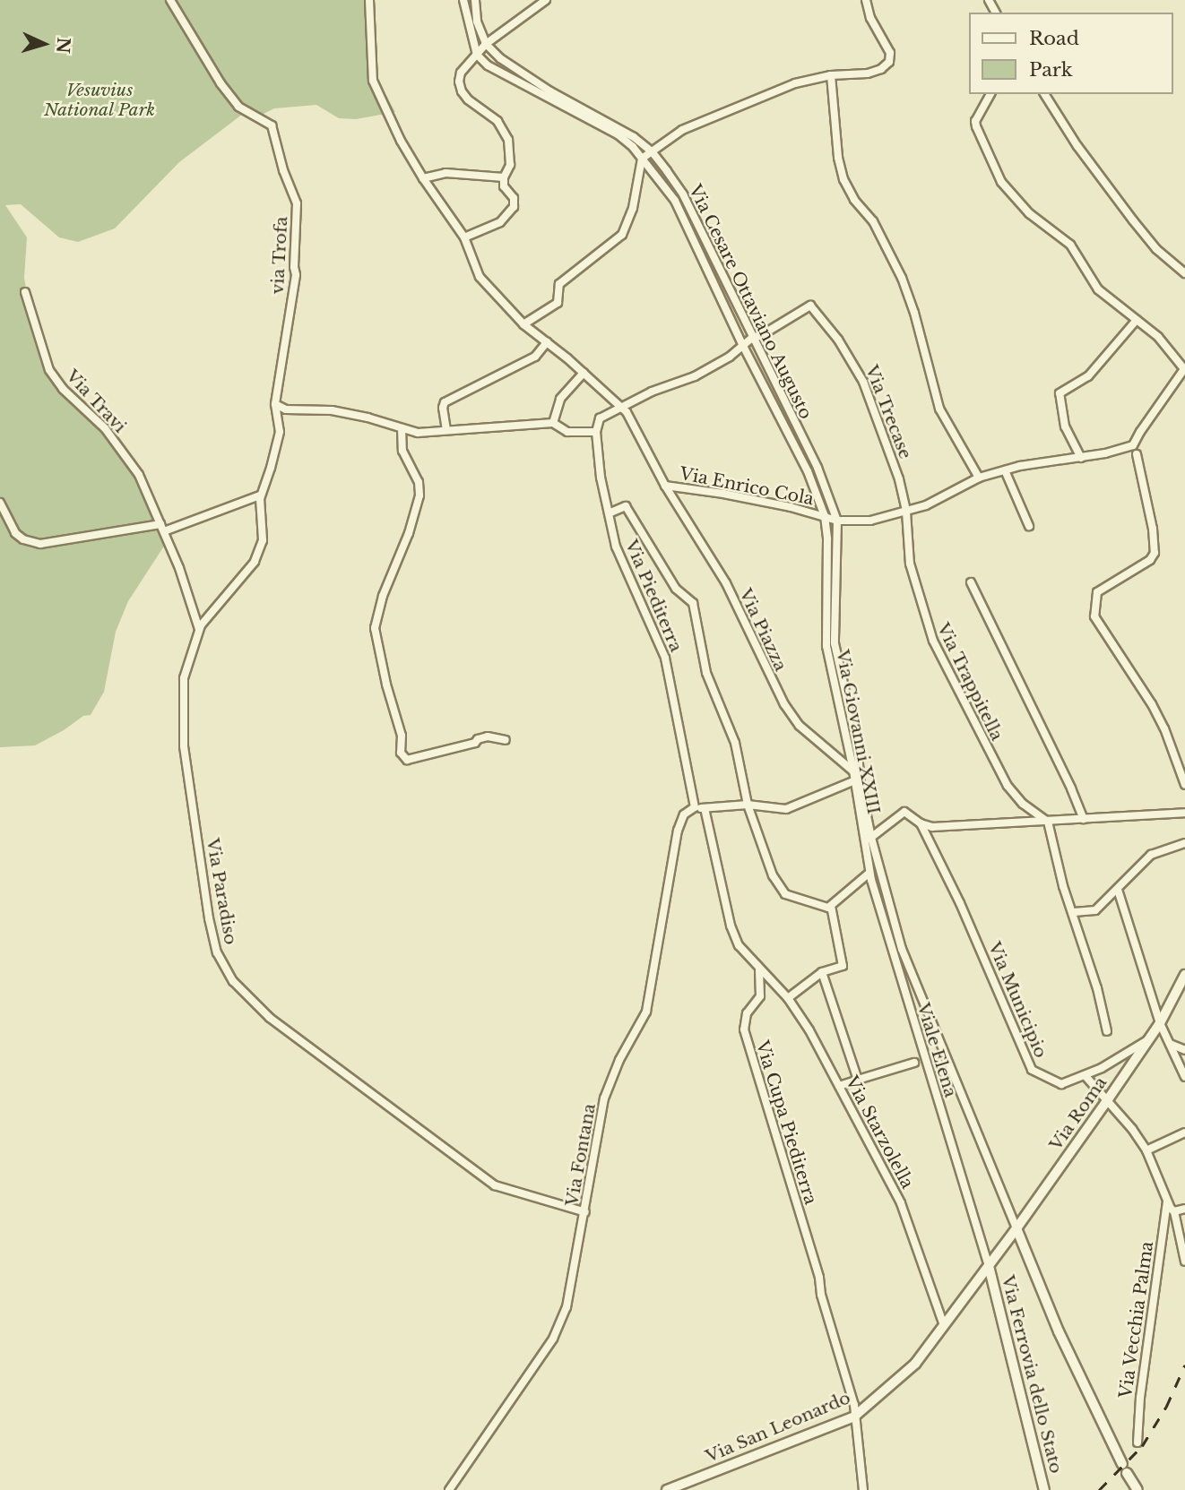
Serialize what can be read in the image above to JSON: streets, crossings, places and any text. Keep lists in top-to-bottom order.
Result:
{
  "streets": {
    "main road": ["Via Roma", "Via Ferrovia dello Stato", "Via San Leonardo"],
    "street": [
      "via Trofa",
      "Via Cesare Ottaviano Augusto",
      "Via Travi",
      "Via Trecase",
      "Via Enrico Cola",
      "Via Piediterra",
      "Via Piazza",
      "Via Trappitella",
      "Via Giovanni XXIII",
      "Via Paradiso",
      "Via Municipio",
      "Viale Elena",
      "Via Cupa Piediterra",
      "Via Starzolella",
      "Via Fontana",
      "Via Vecchia Palma"
    ]
  },
  "crossings": [
    ["via Trofa", "Via Paradiso"],
    ["Via Cesare Ottaviano Augusto", "Via Trecase"],
    ["Via Cesare Ottaviano Augusto", "Via Enrico Cola"],
    ["Via Cesare Ottaviano Augusto", "Via Giovanni XXIII"],
    ["Via Travi", "Via Paradiso"],
    ["Via Trecase", "Via Enrico Cola"],
    ["Via Trecase", "Via Trappitella"],
    ["Via Enrico Cola", "Via Piazza"],
    ["Via Enrico Cola", "Via Giovanni XXIII"],
    ["Via Piediterra", "Via Fontana"],
    ["Via Piazza", "Via Giovanni XXIII"],
    ["Via Giovanni XXIII", "Viale Elena"],
    ["Via Paradiso", "Via Fontana"],
    ["Via Municipio", "Via Roma"],
    ["Viale Elena", "Via Roma"],
    ["Viale Elena", "Via Ferrovia dello Stato"],
    ["Viale Elena", "Via San Leonardo"],
    ["Via Roma", "Via Ferrovia dello Stato"],
    ["Via Roma", "Via San Leonardo"],
    ["Via Cupa Piediterra", "Via Starzolella"],
    ["Via Cupa Piediterra", "Via San Leonardo"],
    ["Via Starzolella", "Via San Leonardo"],
    ["Via Ferrovia dello Stato", "Via San Leonardo"]
  ],
  "parks": ["Vesuvius National Park"],
  "legend": ["Road", "Park"],
  "north": "right"
}
